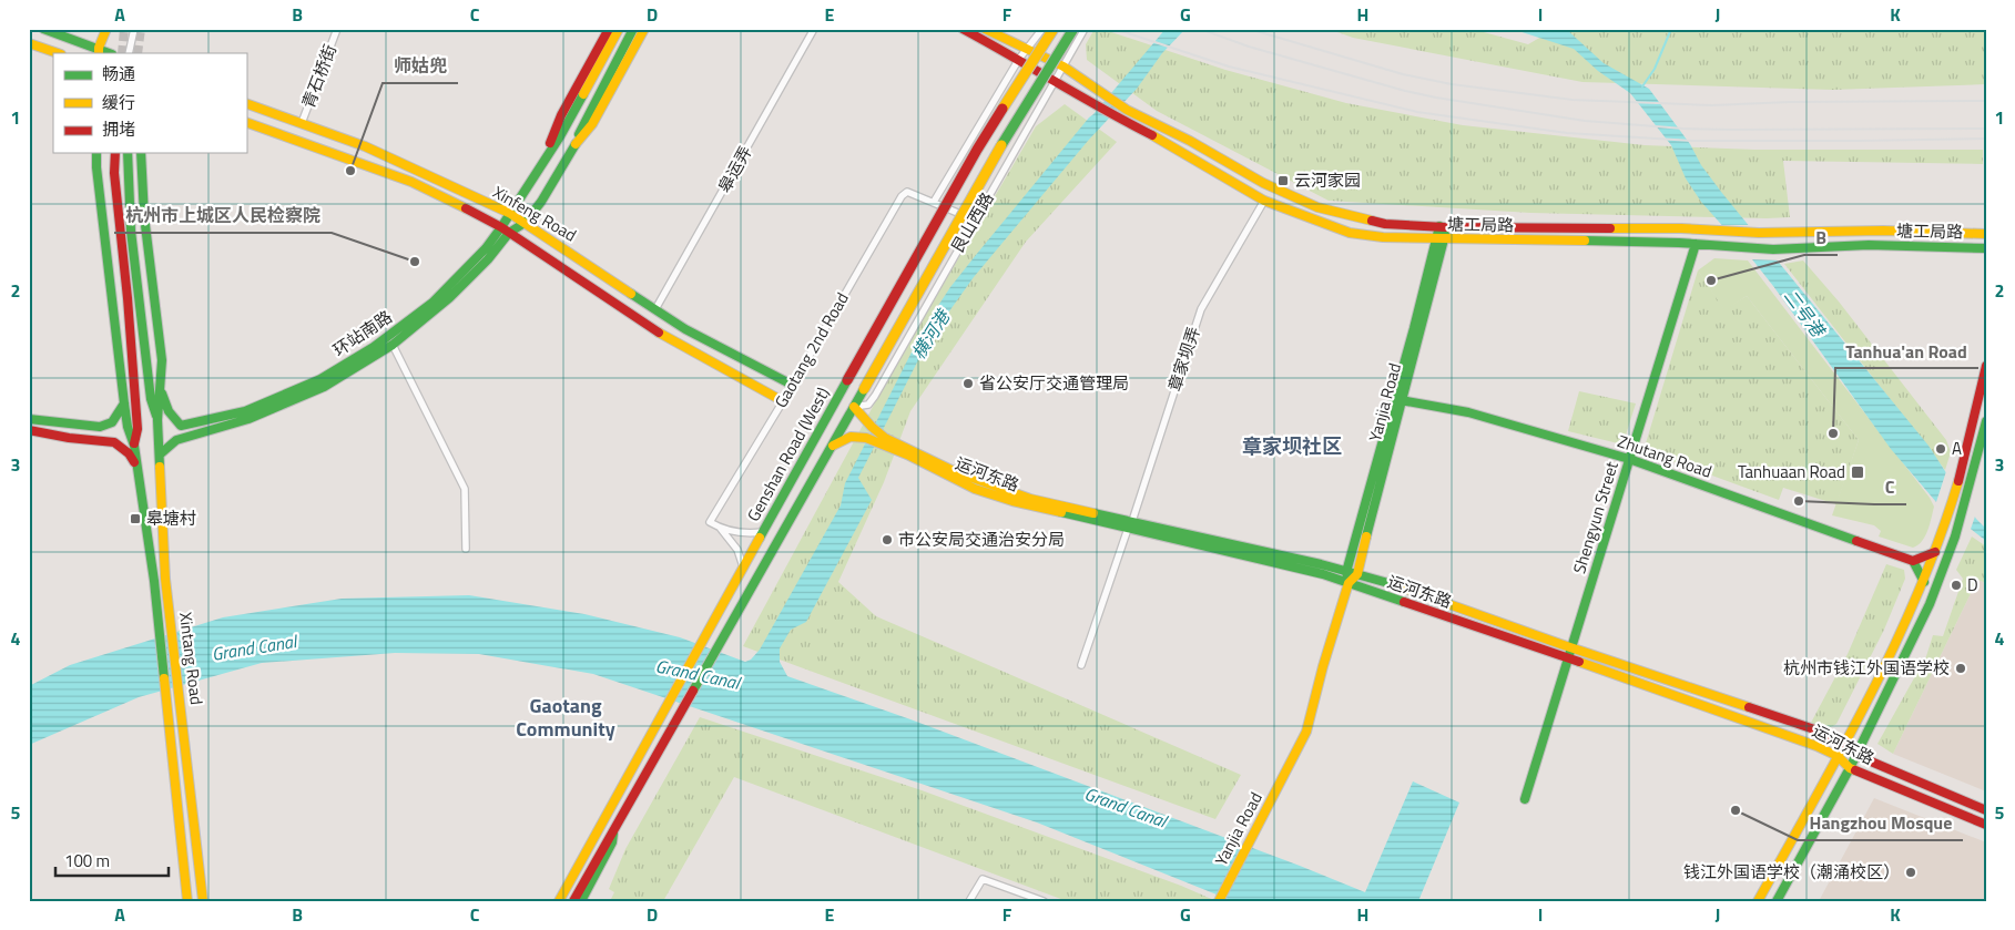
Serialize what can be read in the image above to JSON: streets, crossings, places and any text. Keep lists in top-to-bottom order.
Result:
{
  "streets": {
    "main road": [
      "Xinfeng Road",
      "塘工局路",
      "环站南路",
      "Yanjia Road",
      "Genshan Road (West)",
      "Zhutang Road",
      "运河东路",
      "Shengyun Street",
      "Xintang Road"
    ],
    "street": [
      "青石桥街",
      "皋运弄",
      "艮山西路",
      "Gaotang 2nd Road",
      "章家坝弄"
    ]
  },
  "crossings": [
    ["青石桥街", "Xinfeng Road"],
    ["皋运弄", "Xinfeng Road"],
    ["Xinfeng Road", "环站南路"],
    ["Xinfeng Road", "Gaotang 2nd Road"],
    ["艮山西路", "塘工局路"],
    ["艮山西路", "Genshan Road (West)"],
    ["艮山西路", "运河东路"],
    ["塘工局路", "章家坝弄"],
    ["塘工局路", "Yanjia Road"],
    ["塘工局路", "Shengyun Street"],
    ["环站南路", "Xintang Road"],
    ["章家坝弄", "运河东路"],
    ["Yanjia Road", "Zhutang Road"],
    ["Yanjia Road", "运河东路"],
    ["Genshan Road (West)", "运河东路"],
    ["Zhutang Road", "Shengyun Street"],
    ["运河东路", "Shengyun Street"]
  ],
  "districts": ["章家坝社区", "Gaotang Community"],
  "water": ["二号港", "横河港", "Grand Canal"],
  "places": {
    "other": [
      "师姑兜",
      "杭州市上城区人民检察院",
      "B",
      "省公安厅交通管理局",
      "Tanhua'an Road",
      "A",
      "C",
      "市公安局交通治安分局",
      "D",
      "杭州市钱江外国语学校",
      "Hangzhou Mosque",
      "钱江外国语学校（潮涌校区）"
    ],
    "transit": ["云河家园", "Tanhuaan Road", "皋塘村"]
  },
  "legend": ["畅通", "缓行", "拥堵"],
  "scale_bar": "100 m",
  "grid": {
    "columns": [
      "A",
      "B",
      "C",
      "D",
      "E",
      "F",
      "G",
      "H",
      "I",
      "J",
      "K"
    ],
    "rows": [
      "1",
      "2",
      "3",
      "4",
      "5"
    ]
  }
}
